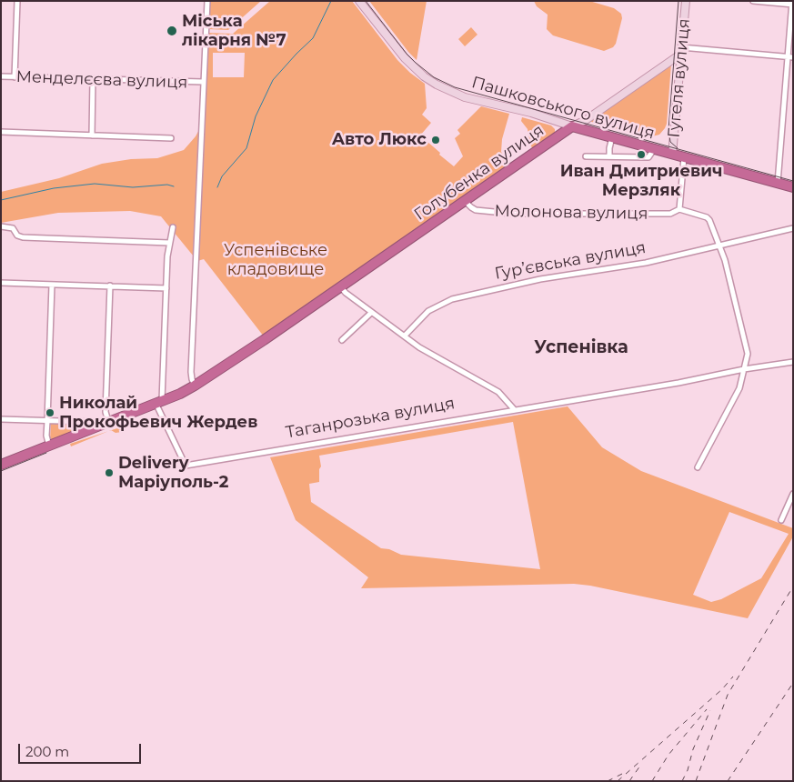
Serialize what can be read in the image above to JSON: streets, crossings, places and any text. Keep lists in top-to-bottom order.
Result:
{
  "streets": {
    "highway": ["Пашковського вулиця", "Голубенка вулиця"],
    "street": [
      "Гугеля вулиця",
      "Менделєєва вулиця",
      "Молонова вулиця",
      "Гур’євська вулиця",
      "Таганрозька вулиця"
    ]
  },
  "crossings": [
    ["Гугеля вулиця", "Пашковського вулиця"],
    ["Гугеля вулиця", "Голубенка вулиця"],
    ["Пашковського вулиця", "Голубенка вулиця"],
    ["Голубенка вулиця", "Молонова вулиця"]
  ],
  "districts": ["Успенівка"],
  "parks": ["Успенівське кладовище"],
  "places": [
    "Міська лікарня №7",
    "Авто Люкс",
    "Иван Дмитриевич Мерзляк",
    "Николай Прокофьевич Жердев",
    "Delivery Марiуполь-2"
  ],
  "scale_bar": "200 m"
}
